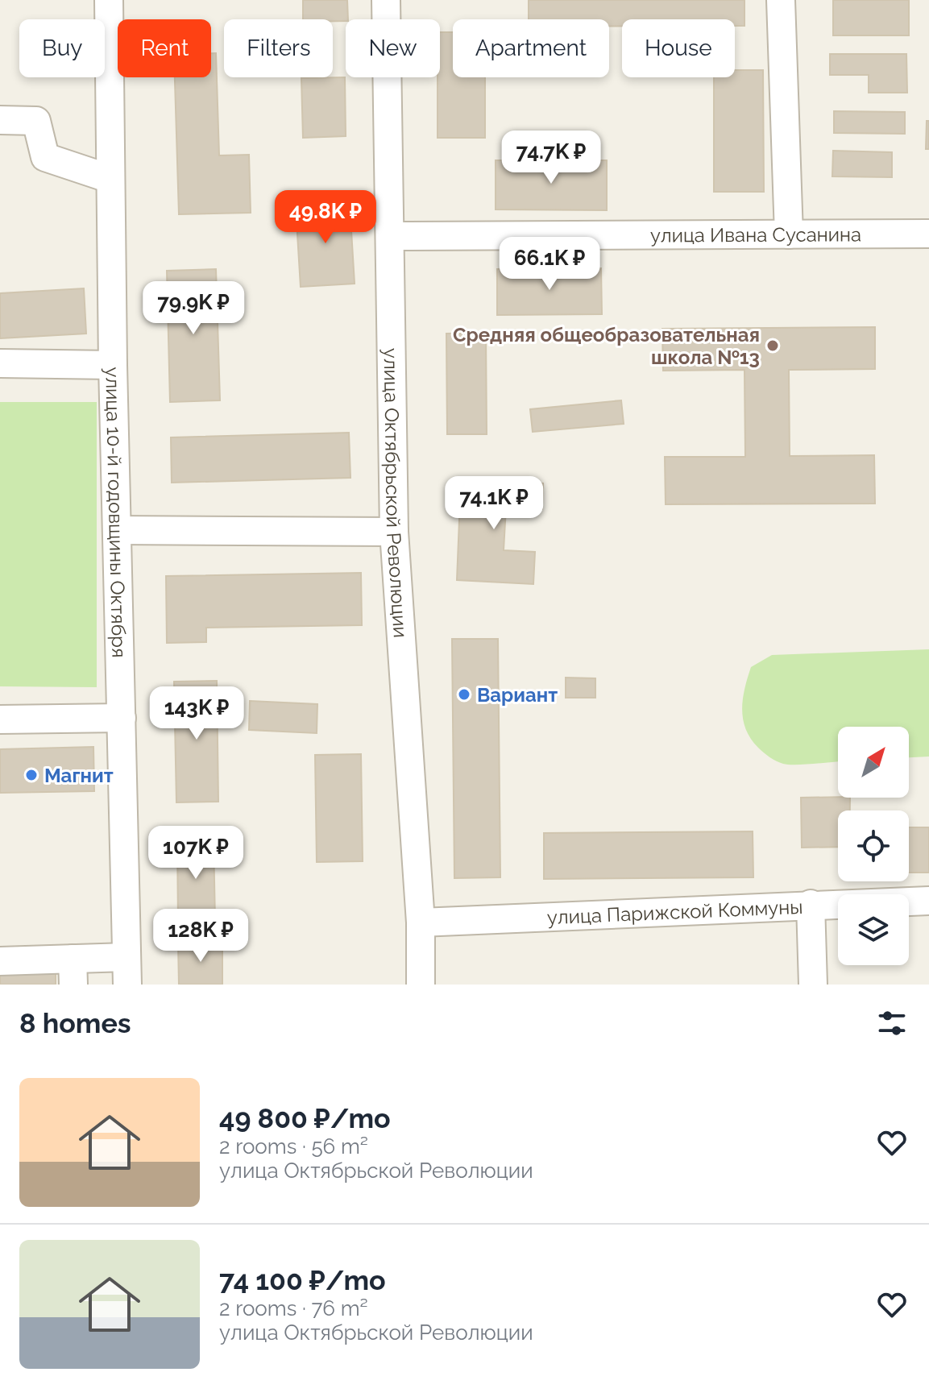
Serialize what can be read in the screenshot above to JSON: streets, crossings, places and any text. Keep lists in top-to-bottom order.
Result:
{
  "streets": {
    "street": [
      "улица Ивана Сусанина",
      "улица Октябрьской Революции",
      "улица 10-й годовщины Октября",
      "улица Парижской Коммуны"
    ]
  },
  "crossings": [
    ["улица Ивана Сусанина", "улица Октябрьской Революции"],
    ["улица Октябрьской Революции", "улица Парижской Коммуны"]
  ],
  "places": ["Средняя общеобразовательная школа №13", "Вариант", "Магнит"],
  "north": "top right",
  "page": {
    "chip": [
      "Buy",
      "Rent",
      "Filters",
      "New",
      "Apartment",
      "House"
    ],
    "price": [
      "74.7K ₽",
      "49.8K ₽",
      "66.1K ₽",
      "79.9K ₽",
      "74.1K ₽",
      "143K ₽",
      "107K ₽",
      "128K ₽"
    ],
    "heading": "8 homes",
    "list": [
      {
        "name": "49 800 ₽/mo",
        "note": "2 rooms · 56 m² · улица Октябрьской Революции"
      },
      {
        "name": "74 100 ₽/mo",
        "note": "2 rooms · 76 m² · улица Октябрьской Революции"
      }
    ]
  }
}
